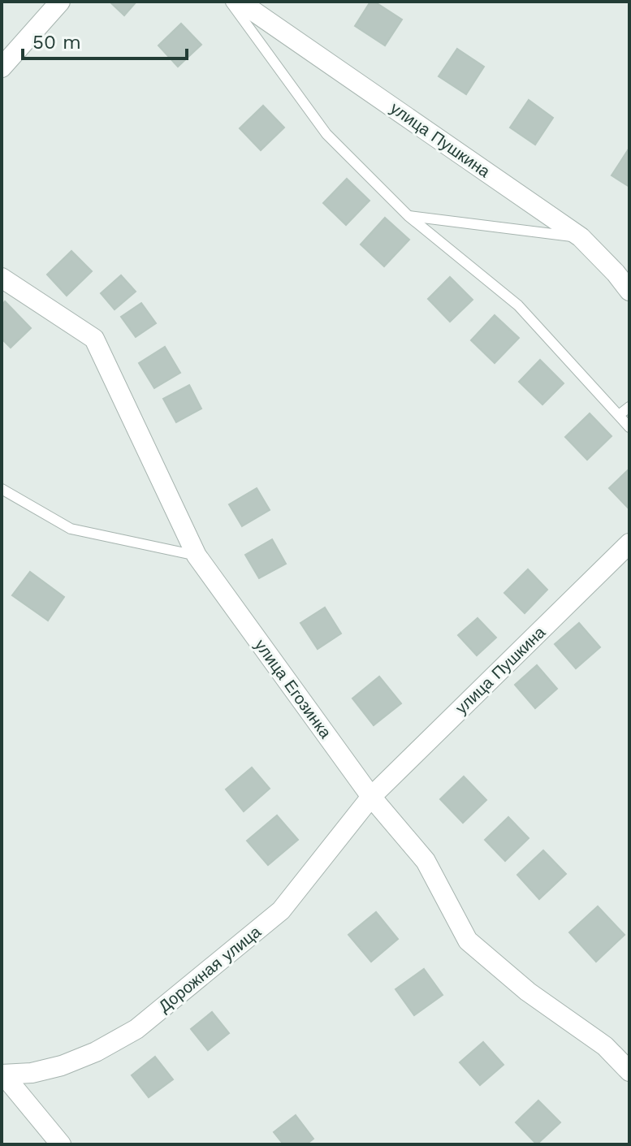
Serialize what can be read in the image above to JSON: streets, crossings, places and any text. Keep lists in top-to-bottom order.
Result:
{
  "streets": {
    "street": ["улица Пушкина", "улица Егозинка", "Дорожная улица"]
  },
  "crossings": [
    ["улица Пушкина", "улица Егозинка"],
    ["улица Пушкина", "Дорожная улица"],
    ["улица Егозинка", "Дорожная улица"]
  ],
  "scale_bar": "50 m"
}
